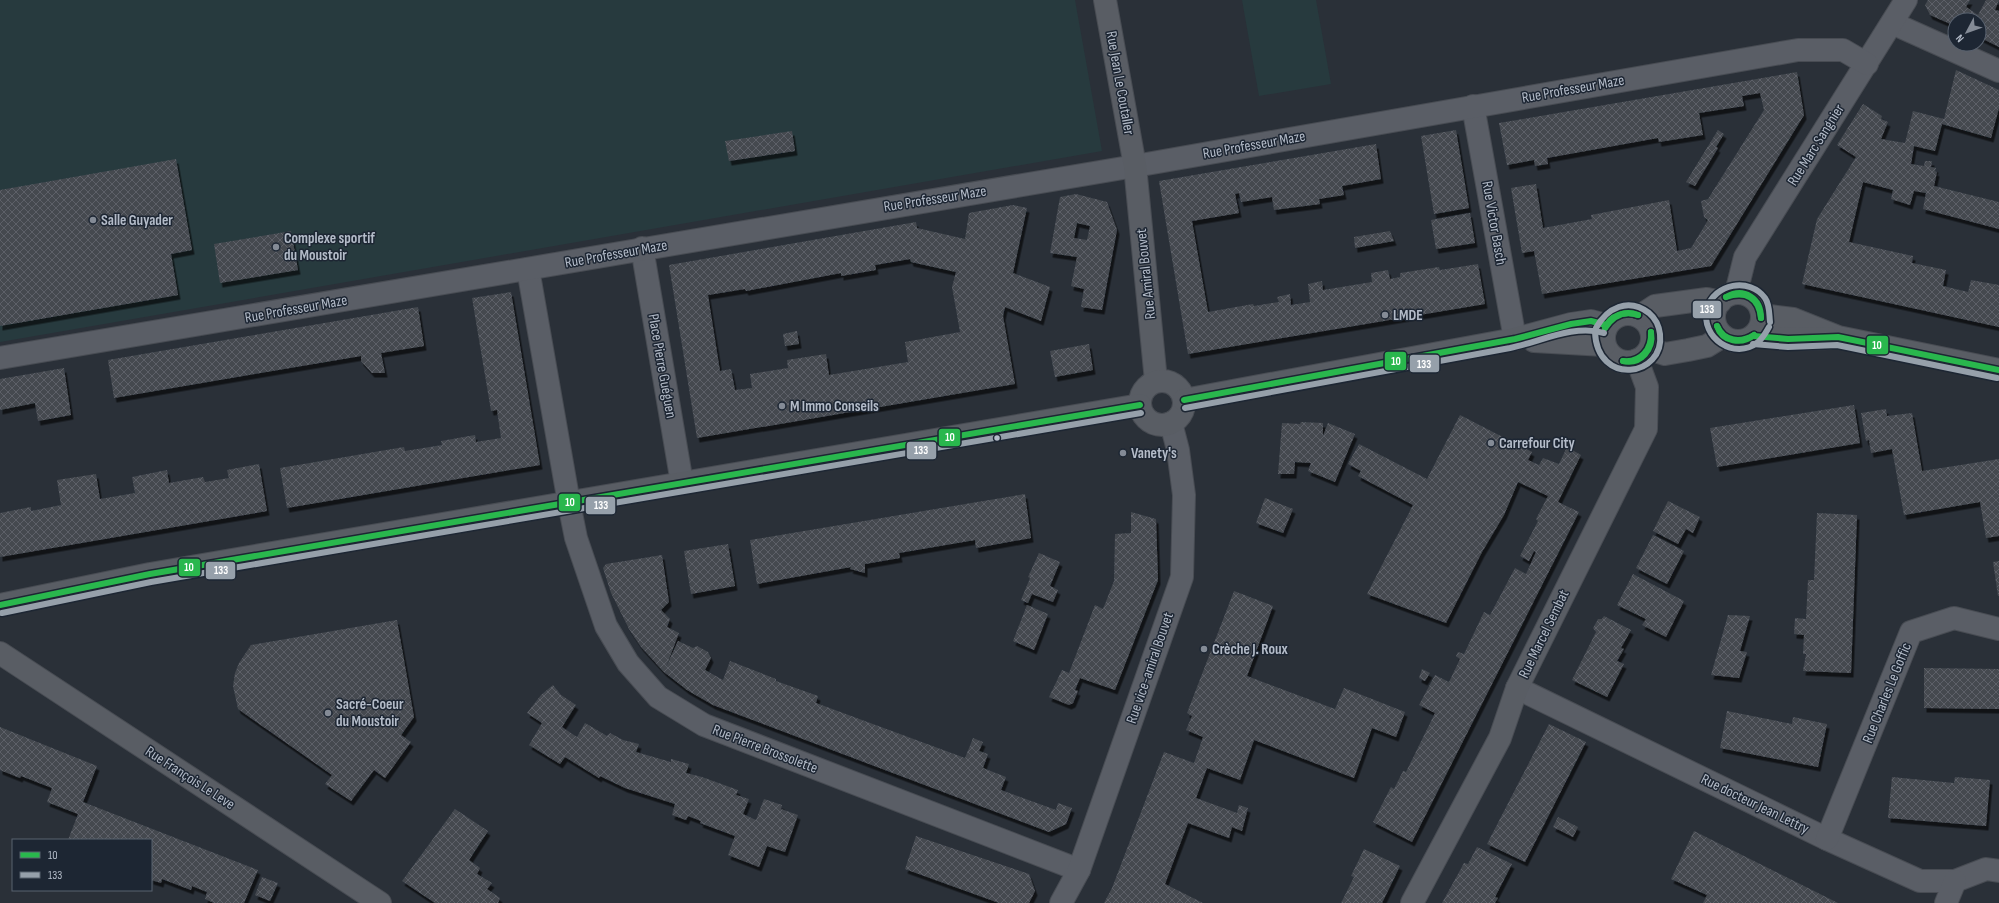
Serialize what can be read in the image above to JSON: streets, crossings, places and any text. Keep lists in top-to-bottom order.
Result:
{
  "streets": {
    "main road": [
      "Rue Jean Le Coutaller",
      "Rue Amiral Bouvet",
      "Rue Marcel Sembat",
      "Rue François Le Leve"
    ],
    "street": [
      "Rue Professeur Maze",
      "Rue Marc Sangnier",
      "Rue Victor Basch",
      "Place Pierre Guéguen",
      "Rue vice-amiral Bouvet",
      "Rue Charles Le Goffic",
      "Rue Pierre Brossolette",
      "Rue docteur Jean Lettry"
    ]
  },
  "crossings": [
    ["Rue Jean Le Coutaller", "Rue Professeur Maze"],
    ["Rue Jean Le Coutaller", "Rue Amiral Bouvet"],
    ["Rue Professeur Maze", "Rue Marc Sangnier"],
    ["Rue Professeur Maze", "Rue Victor Basch"],
    ["Rue Professeur Maze", "Rue Amiral Bouvet"],
    ["Rue Professeur Maze", "Place Pierre Guéguen"],
    ["Rue Amiral Bouvet", "Rue vice-amiral Bouvet"],
    ["Rue Marcel Sembat", "Rue docteur Jean Lettry"],
    ["Rue vice-amiral Bouvet", "Rue Pierre Brossolette"],
    ["Rue Charles Le Goffic", "Rue docteur Jean Lettry"]
  ],
  "places": [
    "Salle Guyader",
    "Complexe sportif du Moustoir",
    "LMDE",
    "M Immo Conseils",
    "Carrefour City",
    "Vanety's",
    "Crèche J. Roux",
    "Sacré-Coeur du Moustoir"
  ],
  "lines": ["transit line 133", "transit line 10"],
  "legend": ["10", "133"],
  "north": "bottom left"
}
